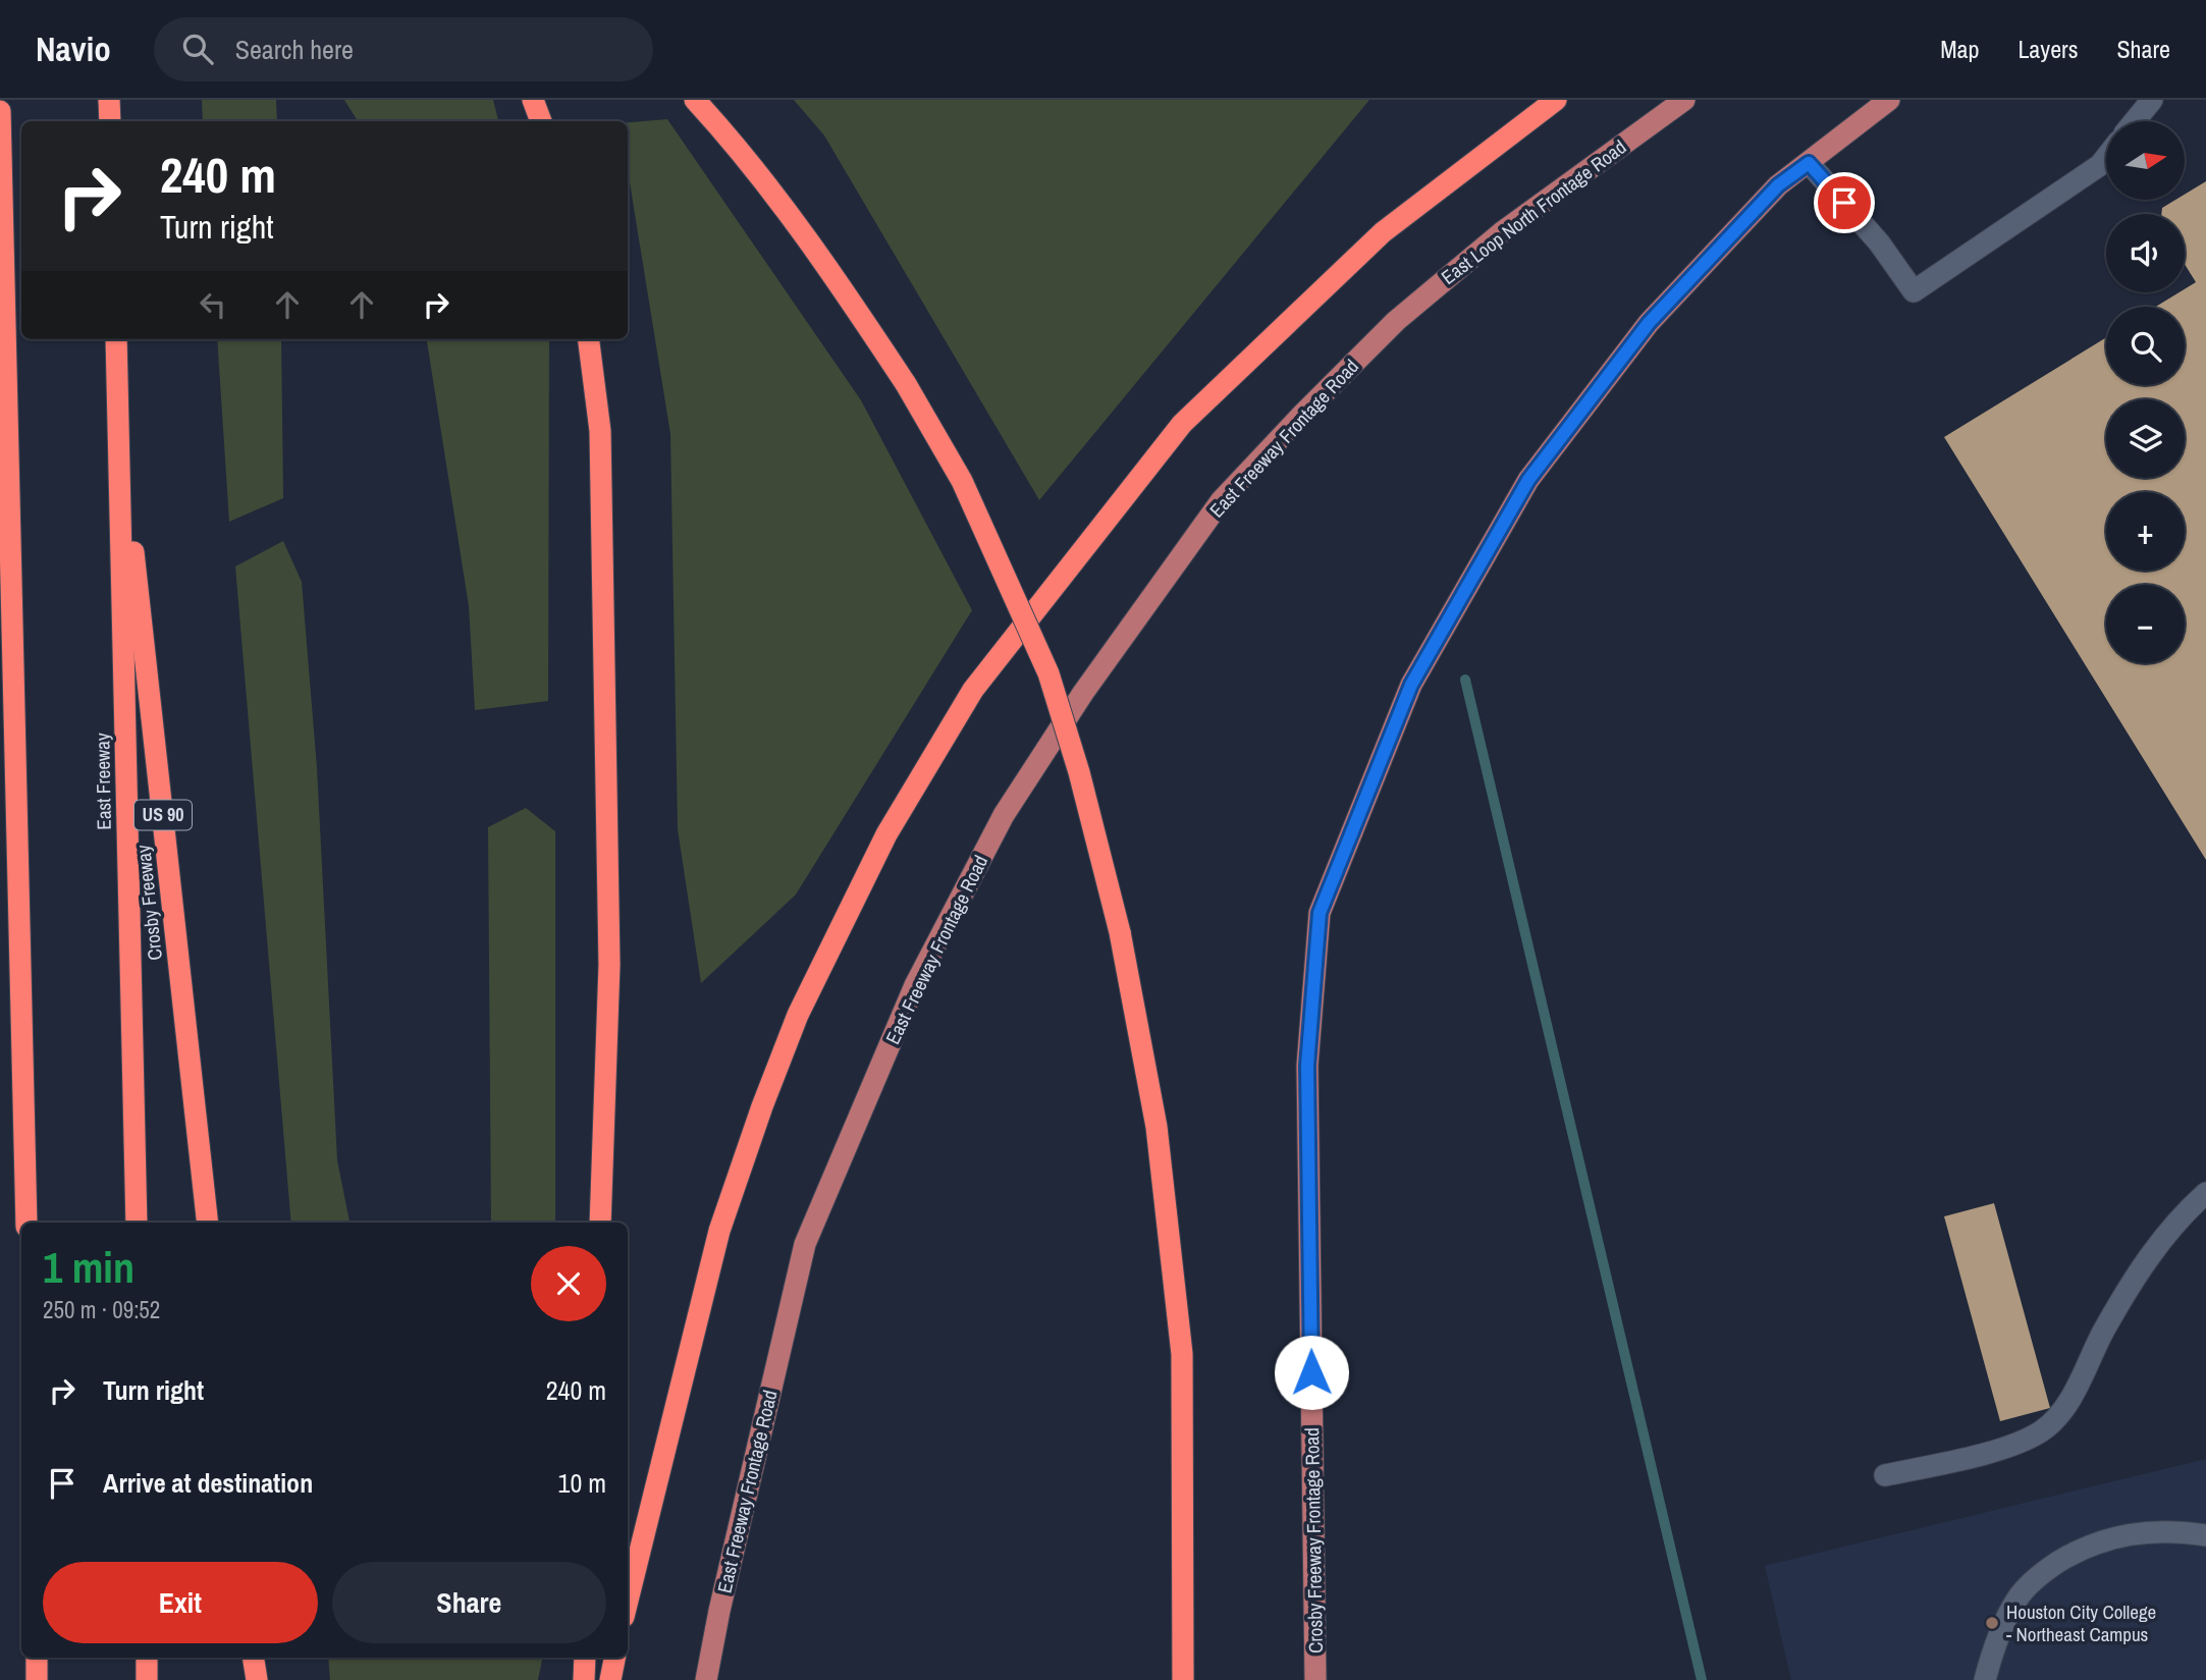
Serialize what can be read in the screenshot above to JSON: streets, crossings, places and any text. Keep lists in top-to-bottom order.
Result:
{
  "streets": {
    "highway": ["East Freeway", "US 90", "Crosby Freeway"],
    "main road": ["East Loop North Frontage Road", "East Freeway Frontage Road", "Crosby Freeway Frontage Road"]
  },
  "crossings": [
    ["East Loop North Frontage Road", "East Freeway Frontage Road"],
    ["East Freeway", "Crosby Freeway"]
  ],
  "places": ["Houston City College - Northeast Campus"],
  "north": "right",
  "page": {
    "header": "Navio",
    "search": "Search here",
    "nav": ["Map", "Layers", "Share"],
    "map_buttons": ["+", "−"],
    "turn": ["240 m", "Turn right"],
    "heading": ["1 min", "250 m · 09:52"],
    "list": [
      {
        "name": "Turn right",
        "value": "240 m"
      },
      {
        "name": "Arrive at destination",
        "value": "10 m"
      }
    ],
    "buttons": ["Exit", "Share"]
  }
}
